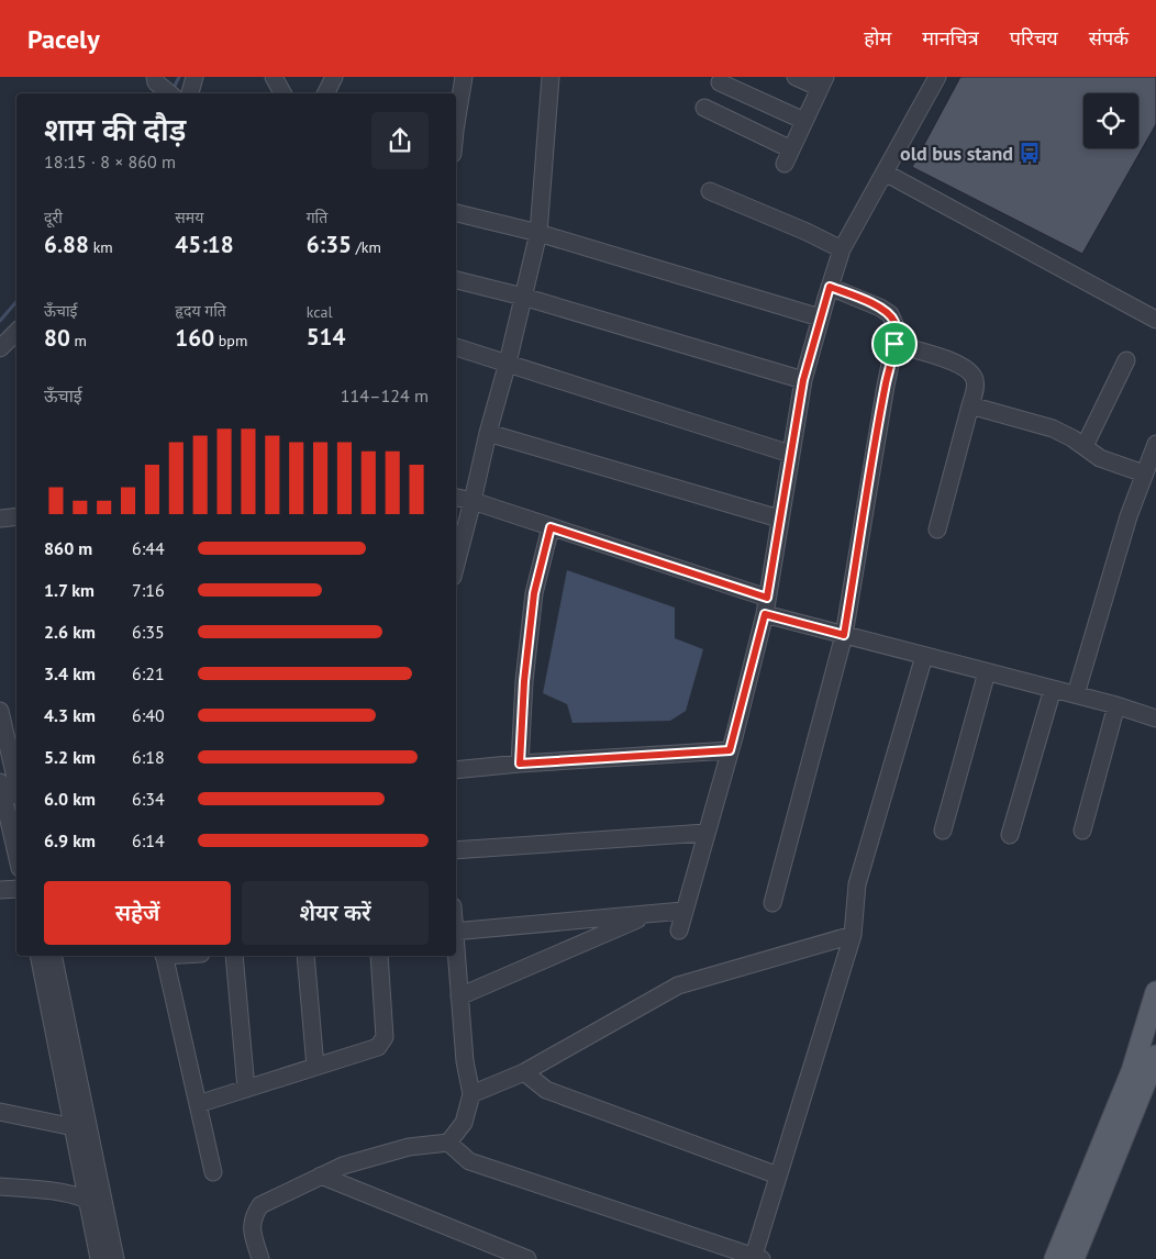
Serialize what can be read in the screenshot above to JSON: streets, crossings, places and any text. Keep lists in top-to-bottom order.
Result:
{
  "places": {
    "bus stop": ["old bus stand"]
  },
  "page": {
    "header": "Pacely",
    "nav": [
      "होम",
      "मानचित्र",
      "परिचय",
      "संपर्क"
    ],
    "heading": ["शाम की दौड़", "18:15 · 8 × 860 m"],
    "stats": [
      ["दूरी", "6.88 km"],
      ["समय", "45:18"],
      ["गति", "6:35 /km"],
      ["ऊँचाई", "80 m"],
      ["हृदय गति", "160 bpm"],
      ["kcal", "514"]
    ],
    "chart": ["ऊँचाई", "114–124 m"],
    "list": [
      {
        "name": "860 m",
        "note": "6:44"
      },
      {
        "name": "1.7 km",
        "note": "7:16"
      },
      {
        "name": "2.6 km",
        "note": "6:35"
      },
      {
        "name": "3.4 km",
        "note": "6:21"
      },
      {
        "name": "4.3 km",
        "note": "6:40"
      },
      {
        "name": "5.2 km",
        "note": "6:18"
      },
      {
        "name": "6.0 km",
        "note": "6:34"
      },
      {
        "name": "6.9 km",
        "note": "6:14"
      }
    ],
    "buttons": ["सहेजें", "शेयर करें"]
  }
}
